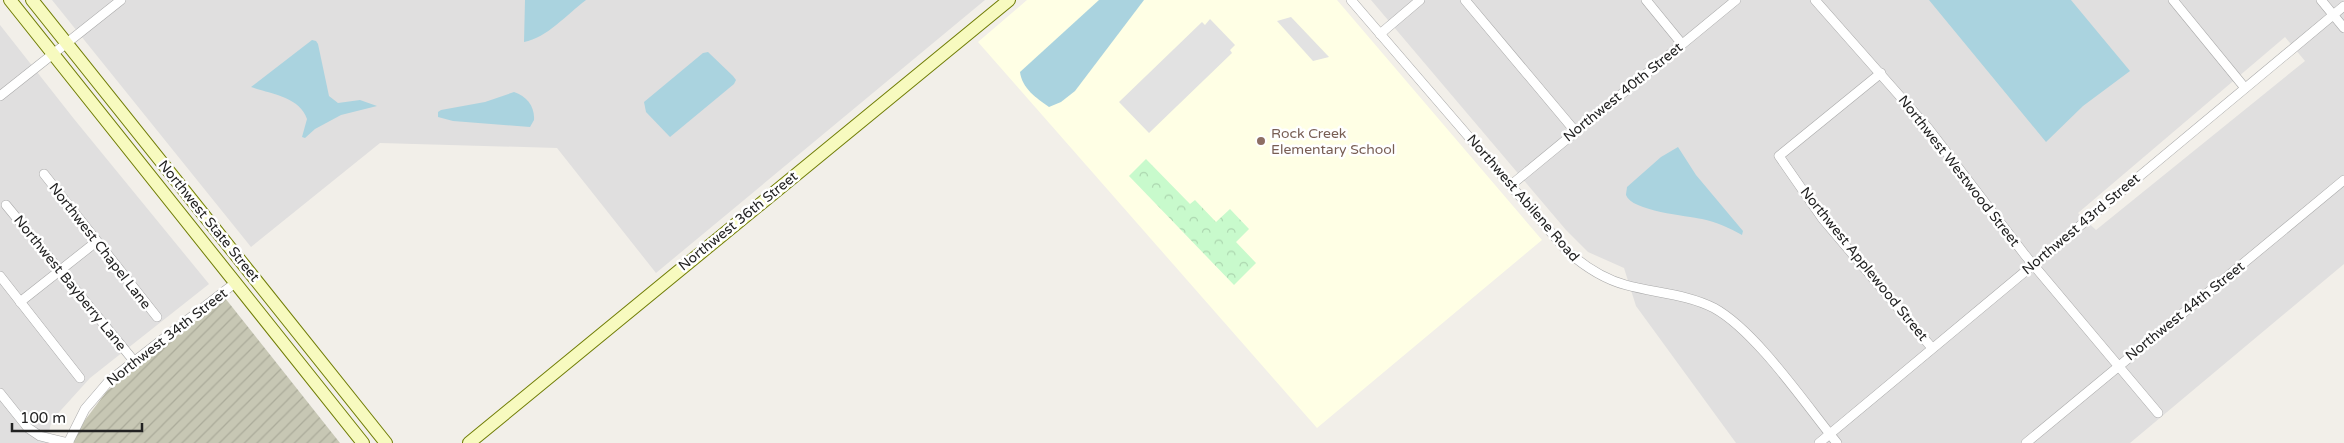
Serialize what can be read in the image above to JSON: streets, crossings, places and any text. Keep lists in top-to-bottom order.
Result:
{
  "streets": {
    "main road": ["Northwest State Street", "Northwest 36th Street"],
    "street": [
      "Northwest 40th Street",
      "Northwest Westwood Street",
      "Northwest Abilene Road",
      "Northwest 43rd Street",
      "Northwest Chapel Lane",
      "Northwest Applewood Street",
      "Northwest Bayberry Lane",
      "Northwest 44th Street",
      "Northwest 34th Street"
    ]
  },
  "crossings": [
    ["Northwest 40th Street", "Northwest Abilene Road"],
    ["Northwest Westwood Street", "Northwest 43rd Street"],
    ["Northwest Westwood Street", "Northwest Applewood Street"],
    ["Northwest Westwood Street", "Northwest 44th Street"],
    ["Northwest Abilene Road", "Northwest 43rd Street"],
    ["Northwest State Street", "Northwest 34th Street"],
    ["Northwest 43rd Street", "Northwest Applewood Street"],
    ["Northwest Bayberry Lane", "Northwest 34th Street"]
  ],
  "places": ["Rock Creek Elementary School"],
  "scale_bar": "100 m"
}
